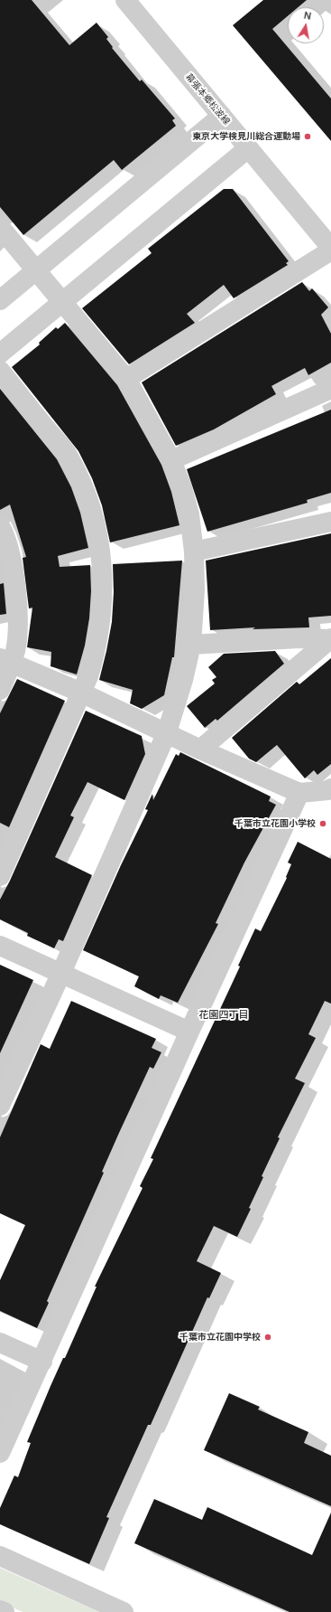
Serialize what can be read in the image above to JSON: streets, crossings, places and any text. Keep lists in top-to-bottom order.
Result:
{
  "streets": {
    "street": ["幕張本郷松波線"]
  },
  "districts": ["花園四丁目"],
  "places": ["東京大学検見川総合運動場", "千葉市立花園小学校", "千葉市立花園中学校"],
  "north": "top"
}
